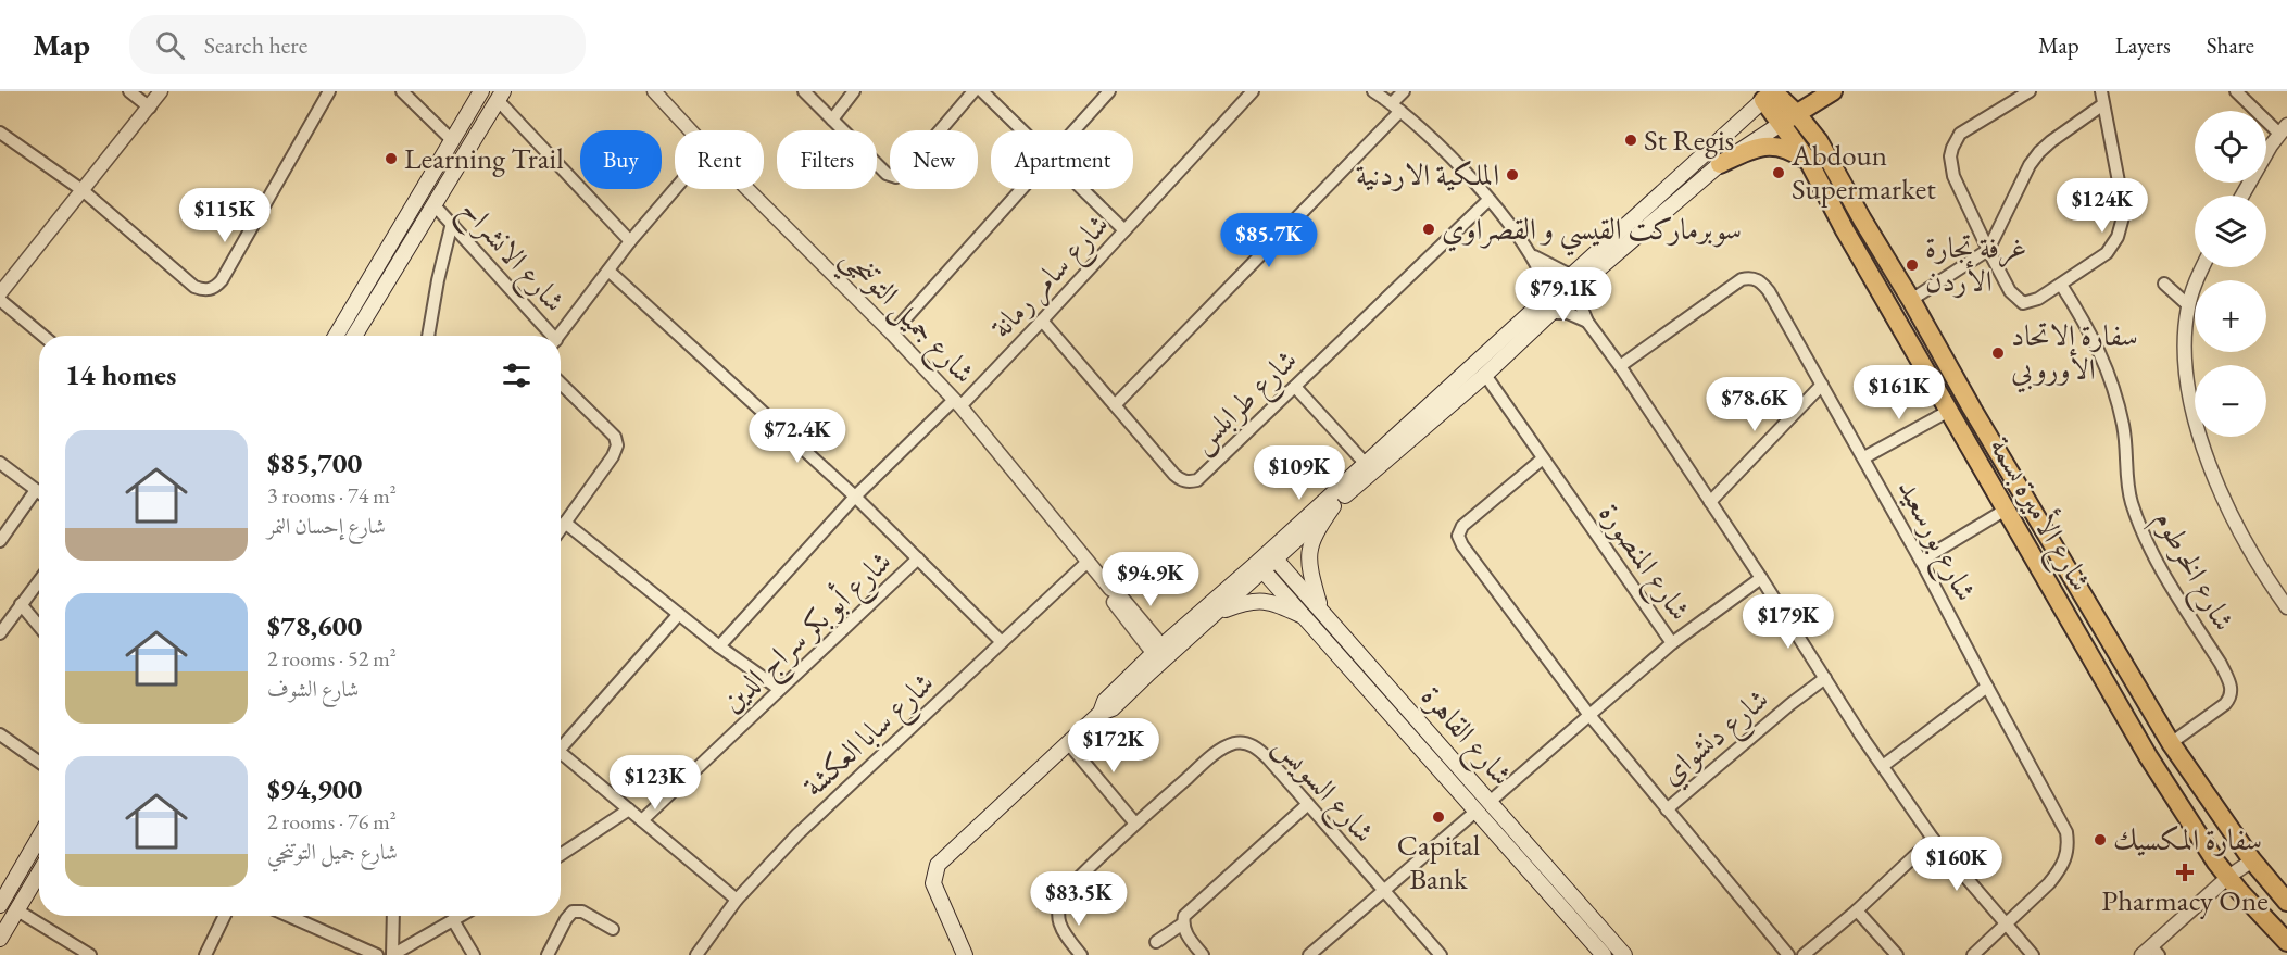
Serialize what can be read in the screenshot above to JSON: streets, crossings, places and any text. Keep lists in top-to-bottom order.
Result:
{
  "streets": {
    "main road": ["شارع الأميرة بسمة", "شارع القاهرة"],
    "street": [
      "شارع الانشراح",
      "شارع سامر رمانة",
      "شارع جميل التوتنجي",
      "شارع طرابلس",
      "شارع بورسعيد",
      "شارع المنصورة",
      "شارع الخرطوم",
      "شارع أبو بكر سراج الدين",
      "شارع سابا العكشة",
      "شارع دنشواي",
      "شارع السويس"
    ]
  },
  "crossings": [
    ["شارع سامر رمانة", "شارع جميل التوتنجي"],
    ["شارع سامر رمانة", "شارع طرابلس"],
    ["شارع جميل التوتنجي", "شارع سابا العكشة"],
    ["شارع الأميرة بسمة", "شارع الخرطوم"],
    ["شارع المنصورة", "شارع القاهرة"]
  ],
  "places": {
    "other": [
      "St Regis",
      "Learning Trail",
      "Abdoun Supermarket",
      "الملكية الاردنية",
      "سوبرماركت القيسي و القصراوي",
      "غرفة تجارة الأردن",
      "سفارة الاتحاد الأوروبي",
      "Capital Bank",
      "سفارة المكسيك"
    ],
    "health": ["Pharmacy One"]
  },
  "page": {
    "header": "Map",
    "search": "Search here",
    "nav": ["Map", "Layers", "Share"],
    "map_buttons": ["+", "−"],
    "chip": [
      "Buy",
      "Rent",
      "Filters",
      "New",
      "Apartment"
    ],
    "price": [
      "$124K",
      "$115K",
      "$85.7K",
      "$79.1K",
      "$161K",
      "$78.6K",
      "$72.4K",
      "$109K",
      "$94.9K",
      "$179K",
      "$172K",
      "$123K",
      "$160K",
      "$83.5K"
    ],
    "heading": "14 homes",
    "list": [
      {
        "name": "$85,700",
        "note": "3 rooms · 74 m² · شارع إحسان النمر"
      },
      {
        "name": "$78,600",
        "note": "2 rooms · 52 m² · شارع الشوف"
      },
      {
        "name": "$94,900",
        "note": "2 rooms · 76 m² · شارع جميل التوتنجي"
      }
    ]
  }
}
